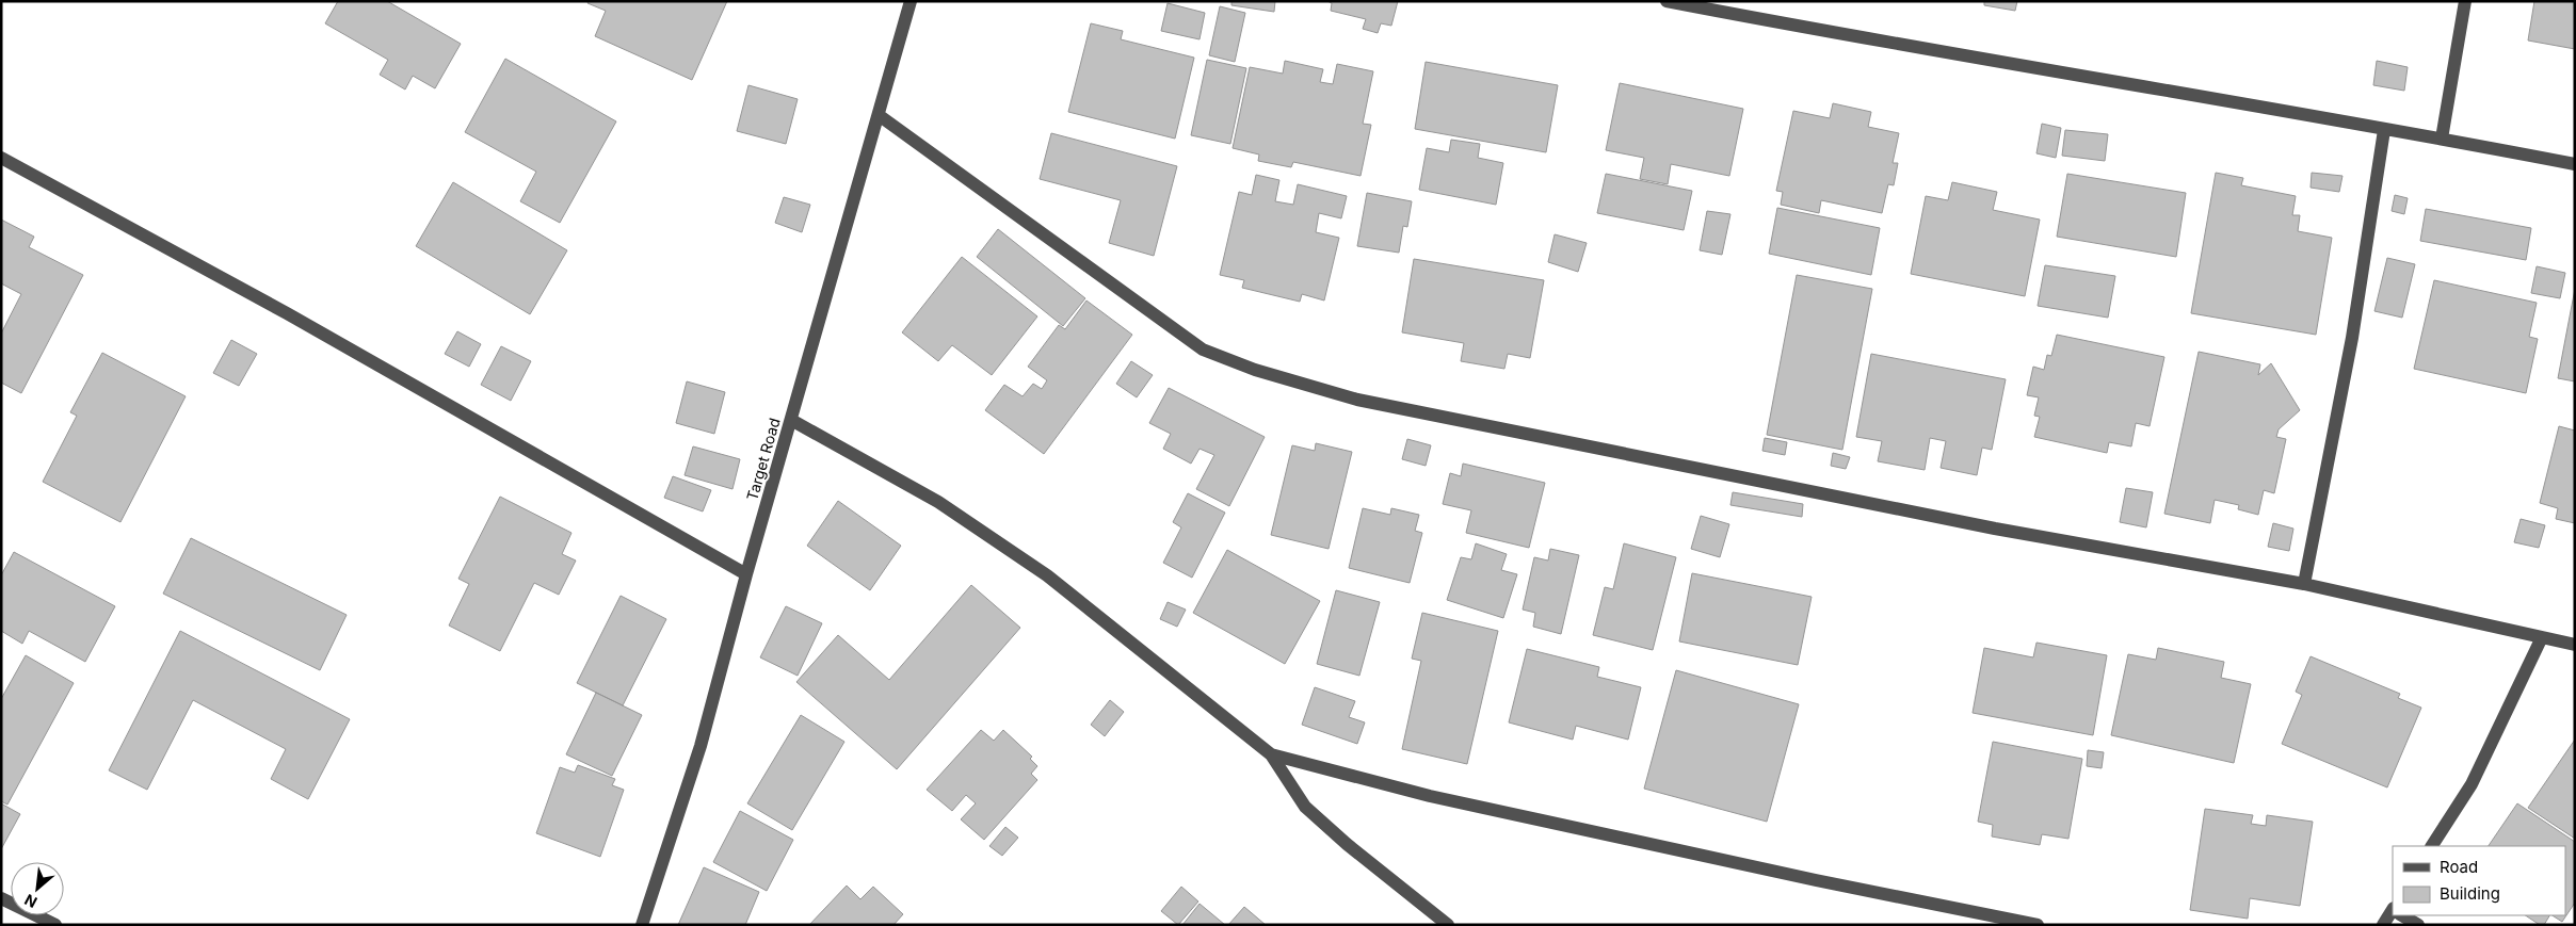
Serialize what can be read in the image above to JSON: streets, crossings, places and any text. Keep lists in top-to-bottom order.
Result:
{
  "streets": {
    "street": ["Target Road"]
  },
  "legend": ["Road", "Building"],
  "north": "bottom left"
}
